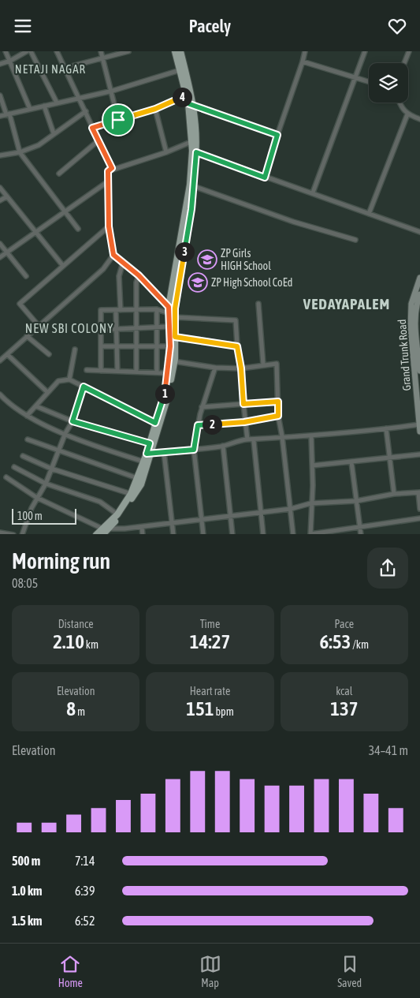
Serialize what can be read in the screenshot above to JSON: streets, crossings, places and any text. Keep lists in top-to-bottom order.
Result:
{
  "streets": {
    "main road": ["Grand Trunk Road"]
  },
  "districts": ["NETAJI NAGAR", "VEDAYAPALEM", "NEW SBI COLONY"],
  "places": {
    "school or university": ["ZP Girls HIGH School", "ZP High School CoEd"]
  },
  "scale_bar": "100 m",
  "page": {
    "header": "Pacely",
    "pins": [
      "4",
      "3",
      "1",
      "2"
    ],
    "scale": "100 m",
    "heading": ["Morning run", "08:05"],
    "stats": [
      ["Distance", "2.10 km"],
      ["Time", "14:27"],
      ["Pace", "6:53 /km"],
      ["Elevation", "8 m"],
      ["Heart rate", "151 bpm"],
      ["kcal", "137"]
    ],
    "chart": ["Elevation", "34–41 m"],
    "list": [
      {
        "name": "500 m",
        "note": "7:14"
      },
      {
        "name": "1.0 km",
        "note": "6:39"
      },
      {
        "name": "1.5 km",
        "note": "6:52"
      }
    ],
    "tabs": ["Home", "Map", "Saved"]
  }
}
